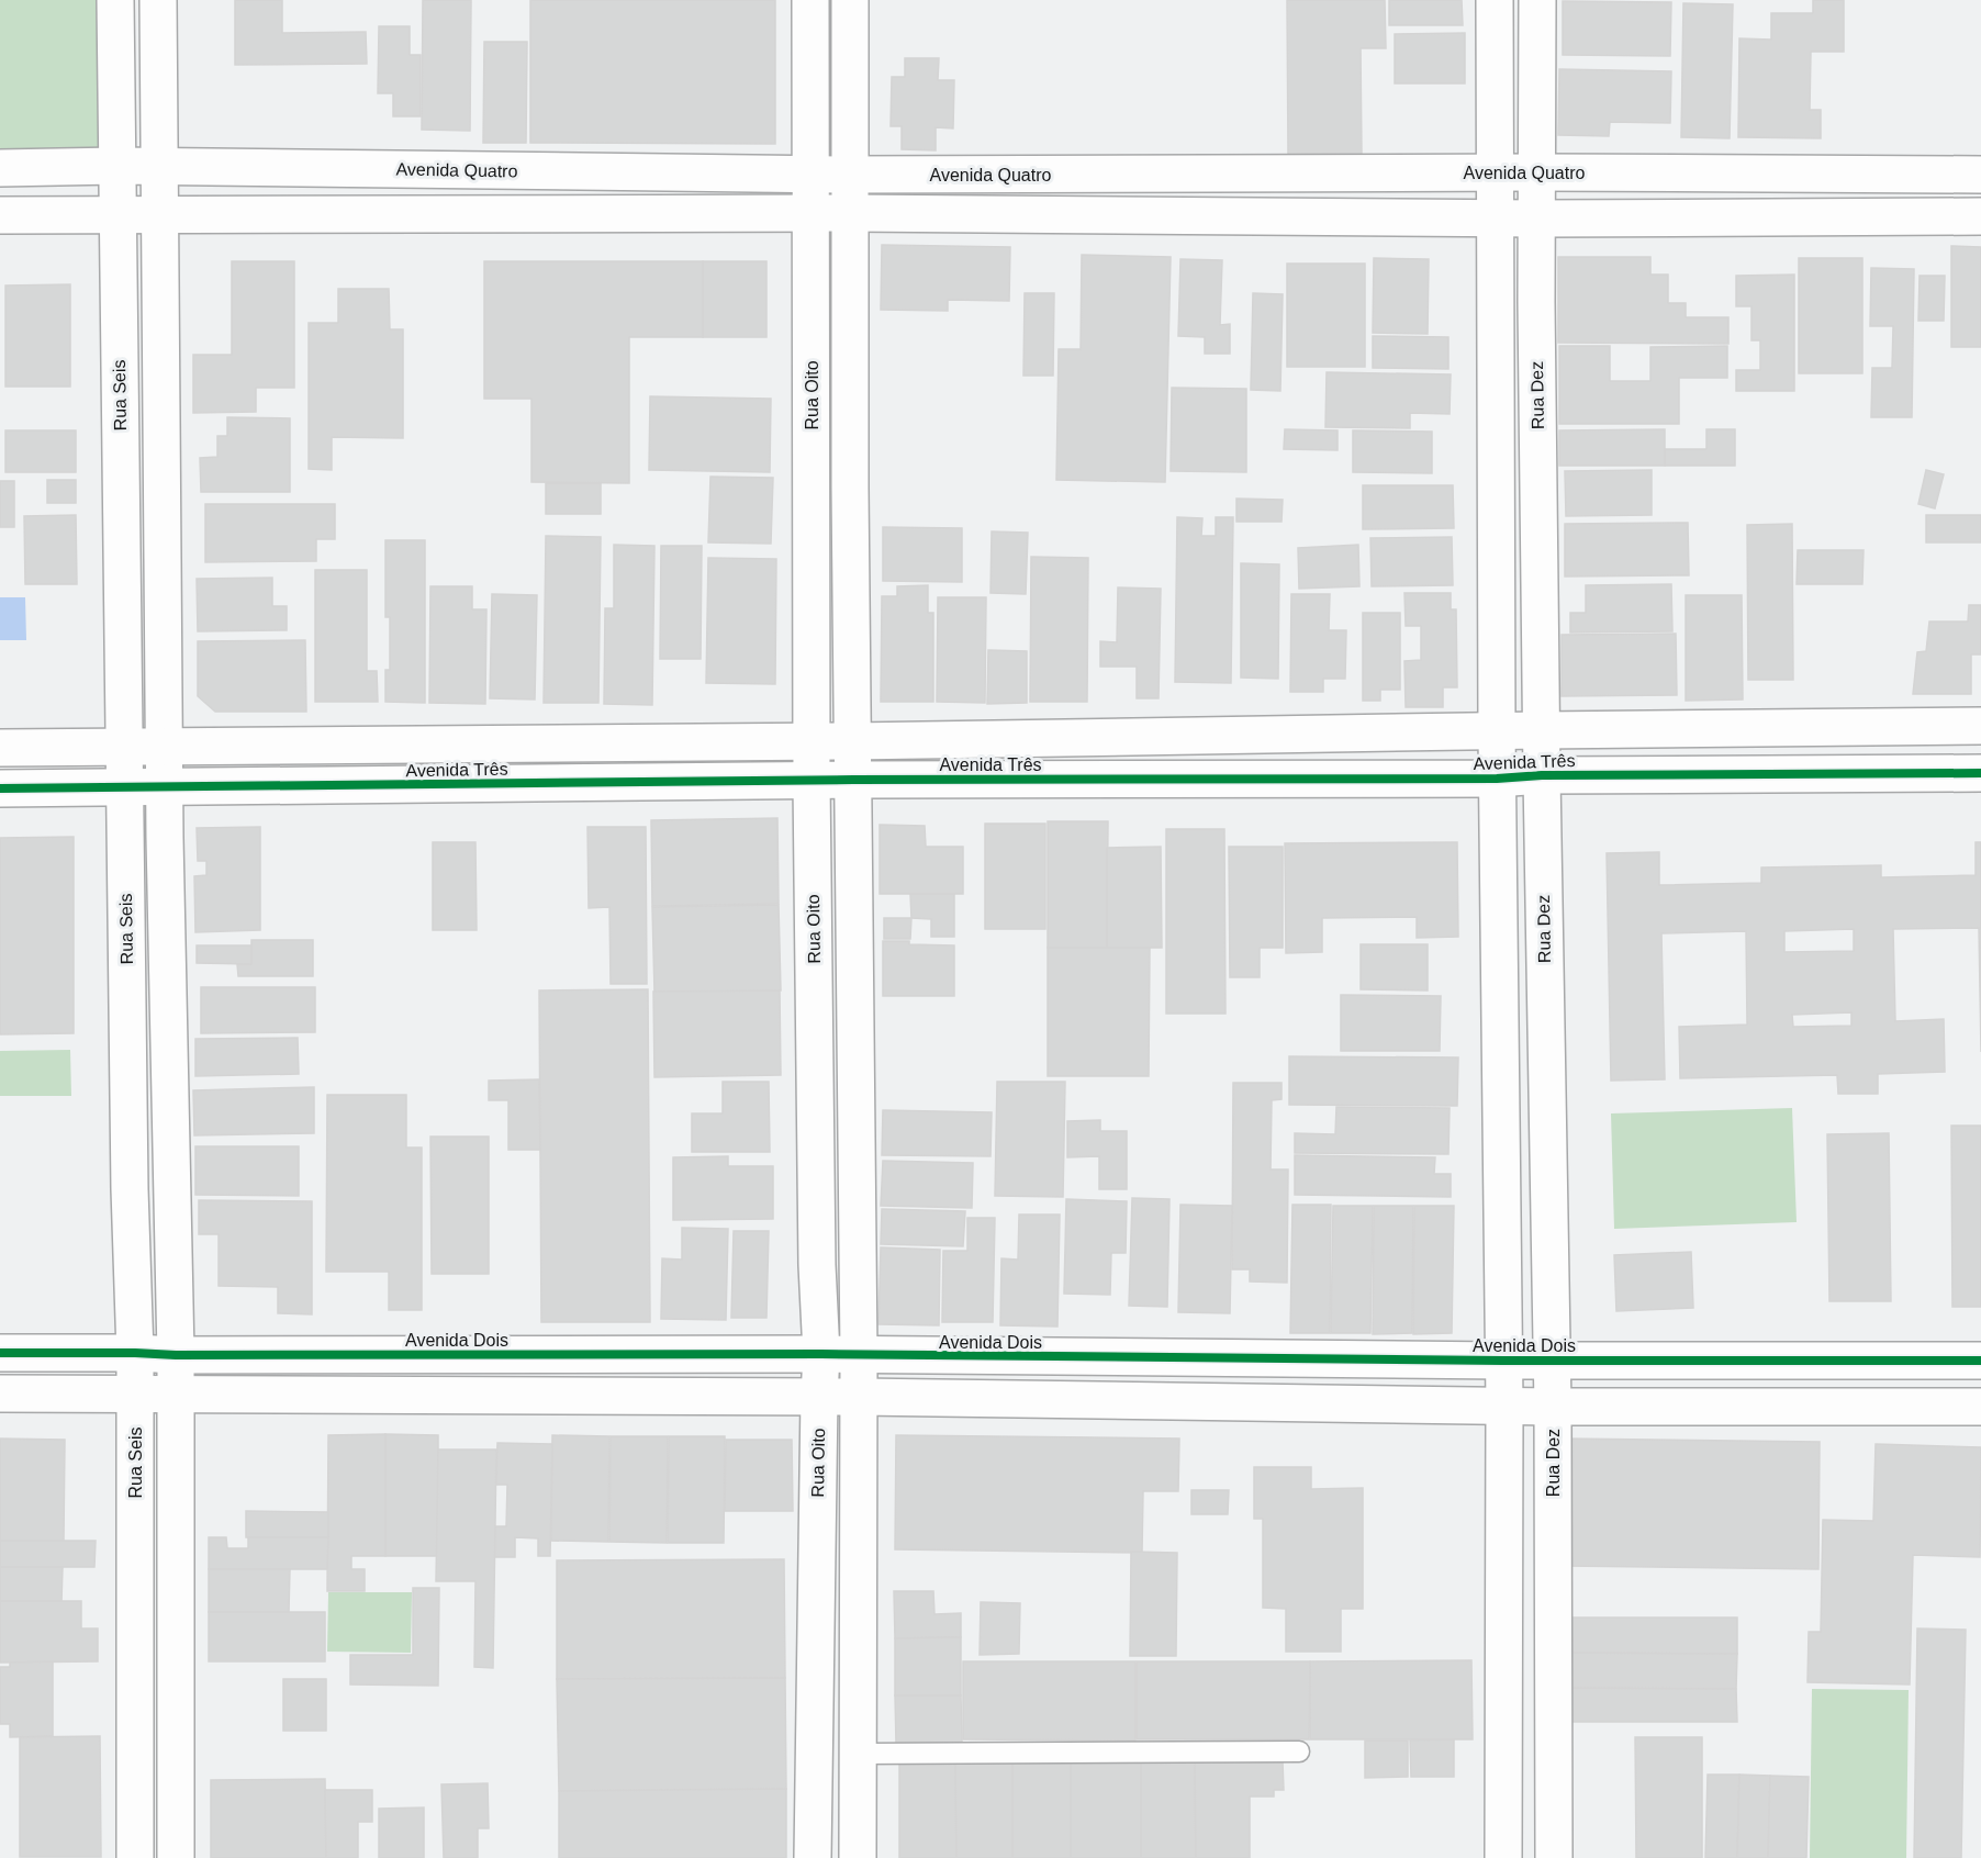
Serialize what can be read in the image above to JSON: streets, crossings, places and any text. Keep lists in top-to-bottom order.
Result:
{
  "streets": {
    "street": [
      "Avenida Quatro",
      "Rua Seis",
      "Rua Oito",
      "Rua Dez",
      "Avenida Três",
      "Avenida Dois"
    ]
  },
  "crossings": [
    ["Avenida Quatro", "Rua Seis"],
    ["Avenida Quatro", "Rua Oito"],
    ["Avenida Quatro", "Rua Dez"],
    ["Rua Seis", "Avenida Três"],
    ["Rua Seis", "Avenida Dois"],
    ["Rua Oito", "Avenida Três"],
    ["Rua Oito", "Avenida Dois"],
    ["Rua Dez", "Avenida Três"],
    ["Rua Dez", "Avenida Dois"]
  ]
}
